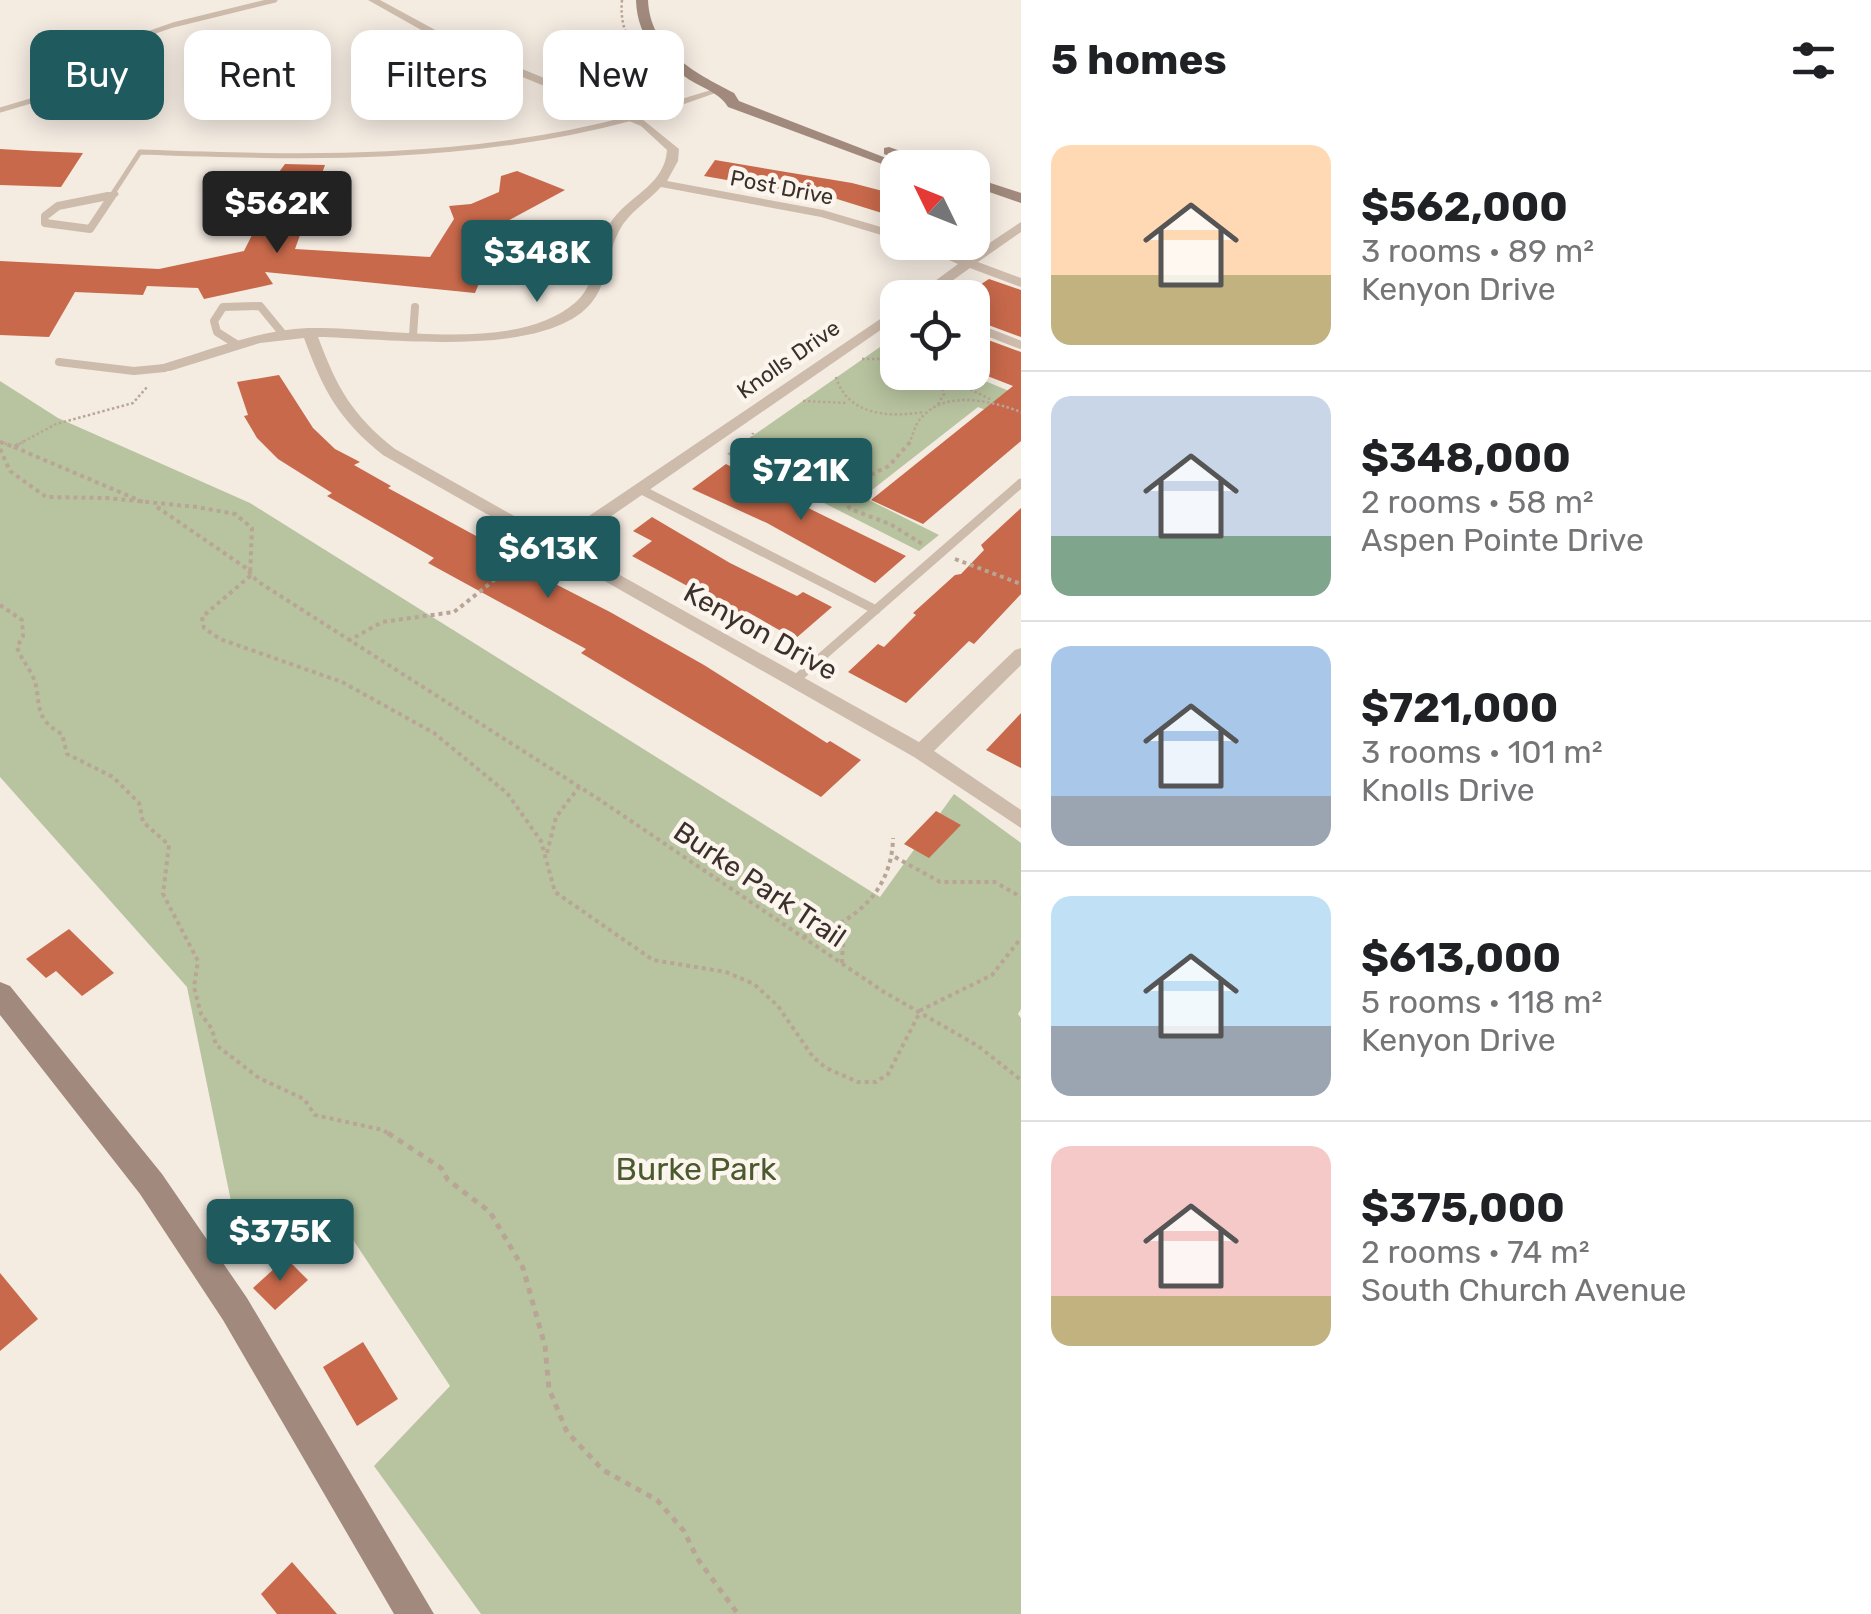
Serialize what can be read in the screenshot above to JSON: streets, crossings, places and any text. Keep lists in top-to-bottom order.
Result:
{
  "streets": {
    "street": ["Post Drive", "Knolls Drive", "Kenyon Drive"],
    "path": ["Burke Park Trail"]
  },
  "crossings": [
    ["Knolls Drive", "Kenyon Drive"]
  ],
  "parks": ["Burke Park"],
  "north": "top left",
  "page": {
    "heading": "5 homes",
    "chip": [
      "Buy",
      "Rent",
      "Filters",
      "New"
    ],
    "list": [
      {
        "name": "$562,000",
        "note": "3 rooms · 89 m² · Kenyon Drive"
      },
      {
        "name": "$348,000",
        "note": "2 rooms · 58 m² · Aspen Pointe Drive"
      },
      {
        "name": "$721,000",
        "note": "3 rooms · 101 m² · Knolls Drive"
      },
      {
        "name": "$613,000",
        "note": "5 rooms · 118 m² · Kenyon Drive"
      },
      {
        "name": "$375,000",
        "note": "2 rooms · 74 m² · South Church Avenue"
      }
    ],
    "price": [
      "$562K",
      "$348K",
      "$721K",
      "$613K",
      "$375K"
    ]
  }
}
